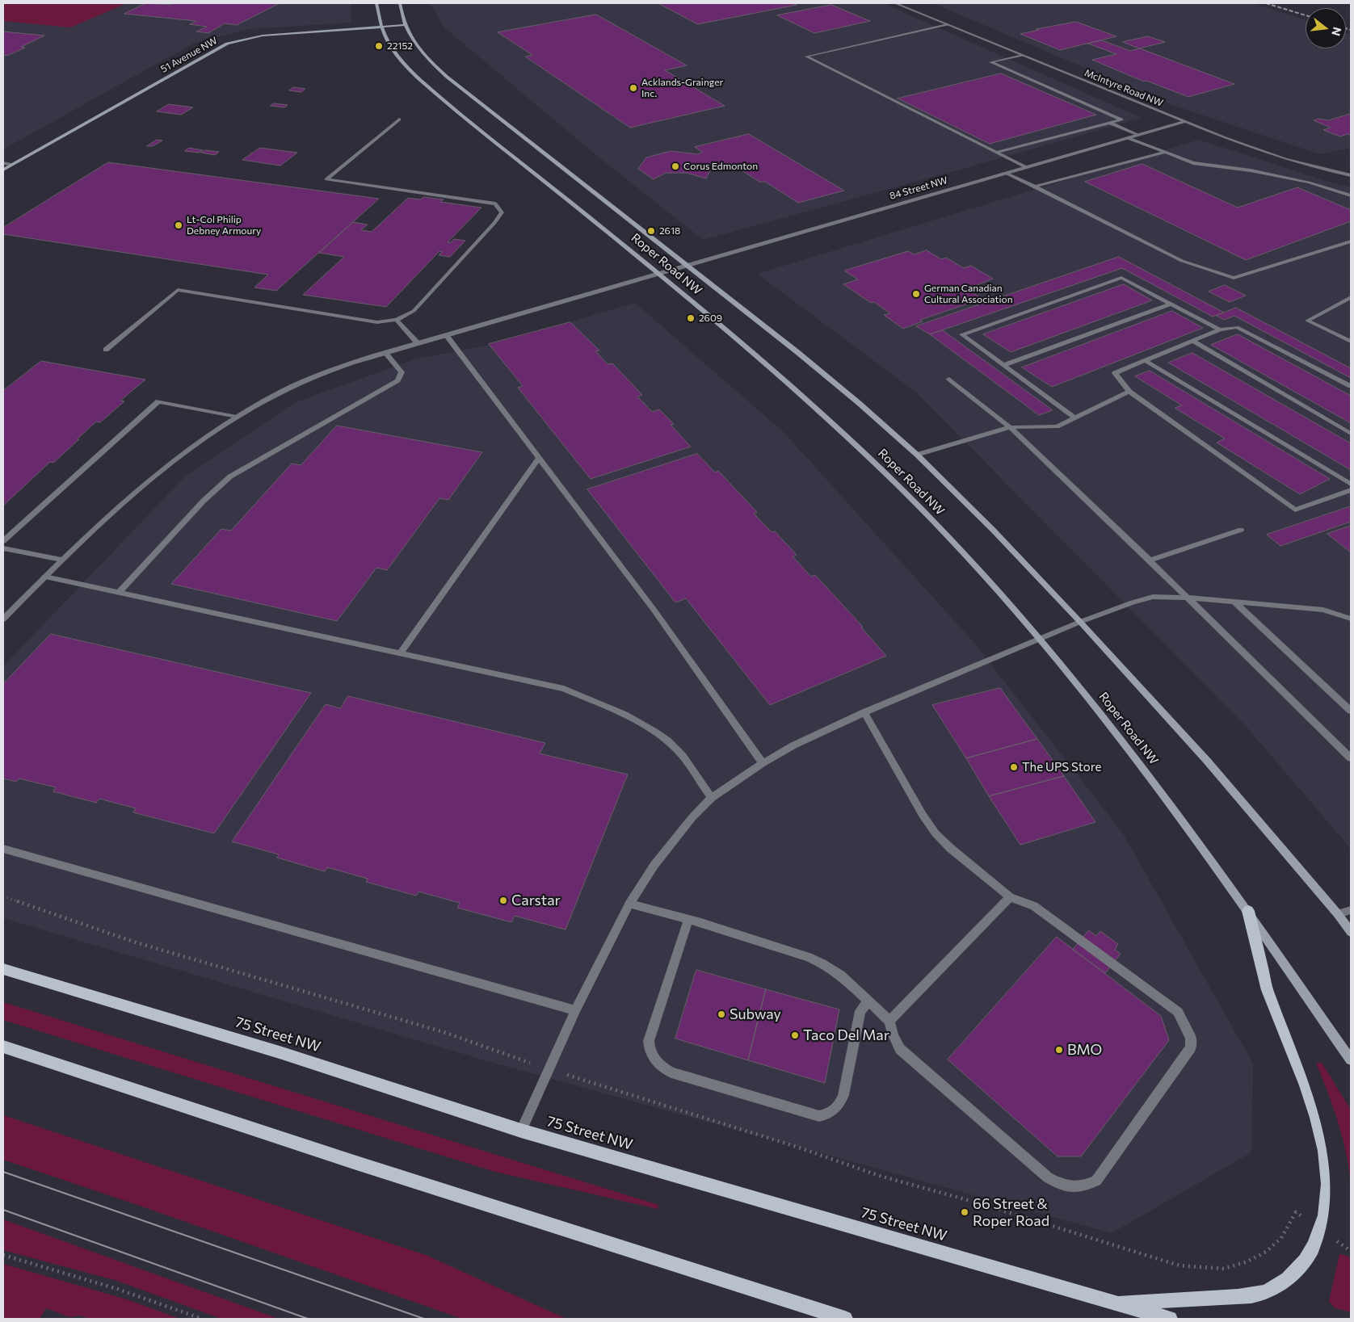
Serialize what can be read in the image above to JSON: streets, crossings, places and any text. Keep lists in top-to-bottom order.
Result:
{
  "streets": {
    "main road": ["51 Avenue NW", "Roper Road NW", "75 Street NW"],
    "street": ["McIntyre Road NW", "84 Street NW"]
  },
  "crossings": [
    ["51 Avenue NW", "Roper Road NW"],
    ["McIntyre Road NW", "84 Street NW"],
    ["84 Street NW", "Roper Road NW"]
  ],
  "places": [
    "22152",
    "Acklands-Grainger Inc.",
    "Corus Edmonton",
    "Lt-Col Philip Debney Armoury",
    "2618",
    "German Canadian Cultural Association",
    "2609",
    "The UPS Store",
    "Carstar",
    "Subway",
    "Taco Del Mar",
    "BMO",
    "66 Street & Roper Road"
  ],
  "north": "right"
}
